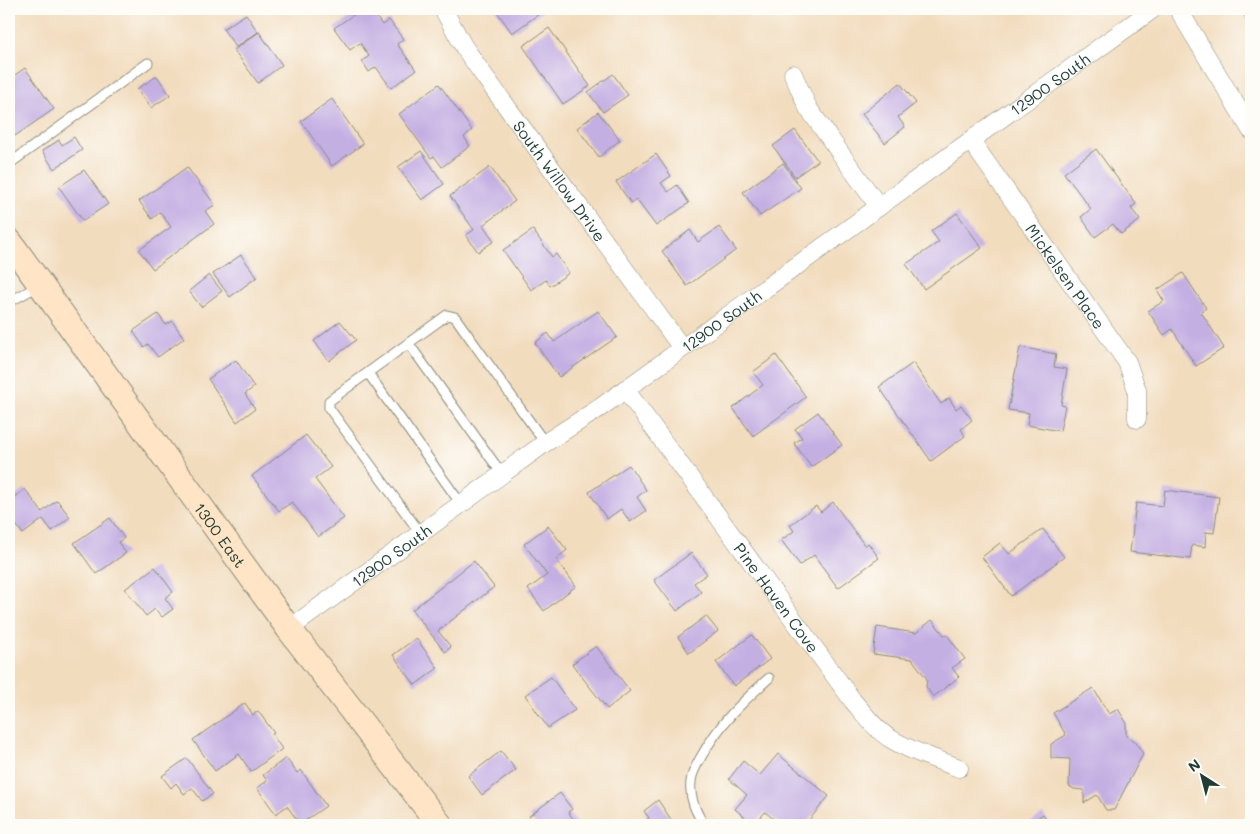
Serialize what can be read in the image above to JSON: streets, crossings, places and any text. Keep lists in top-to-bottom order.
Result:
{
  "streets": {
    "main road": ["1300 East"],
    "street": [
      "12900 South",
      "South Willow Drive",
      "Mickelsen Place",
      "Pine Haven Cove"
    ]
  },
  "crossings": [
    ["12900 South", "South Willow Drive"],
    ["12900 South", "Mickelsen Place"],
    ["12900 South", "1300 East"],
    ["12900 South", "Pine Haven Cove"]
  ],
  "north": "top left"
}
